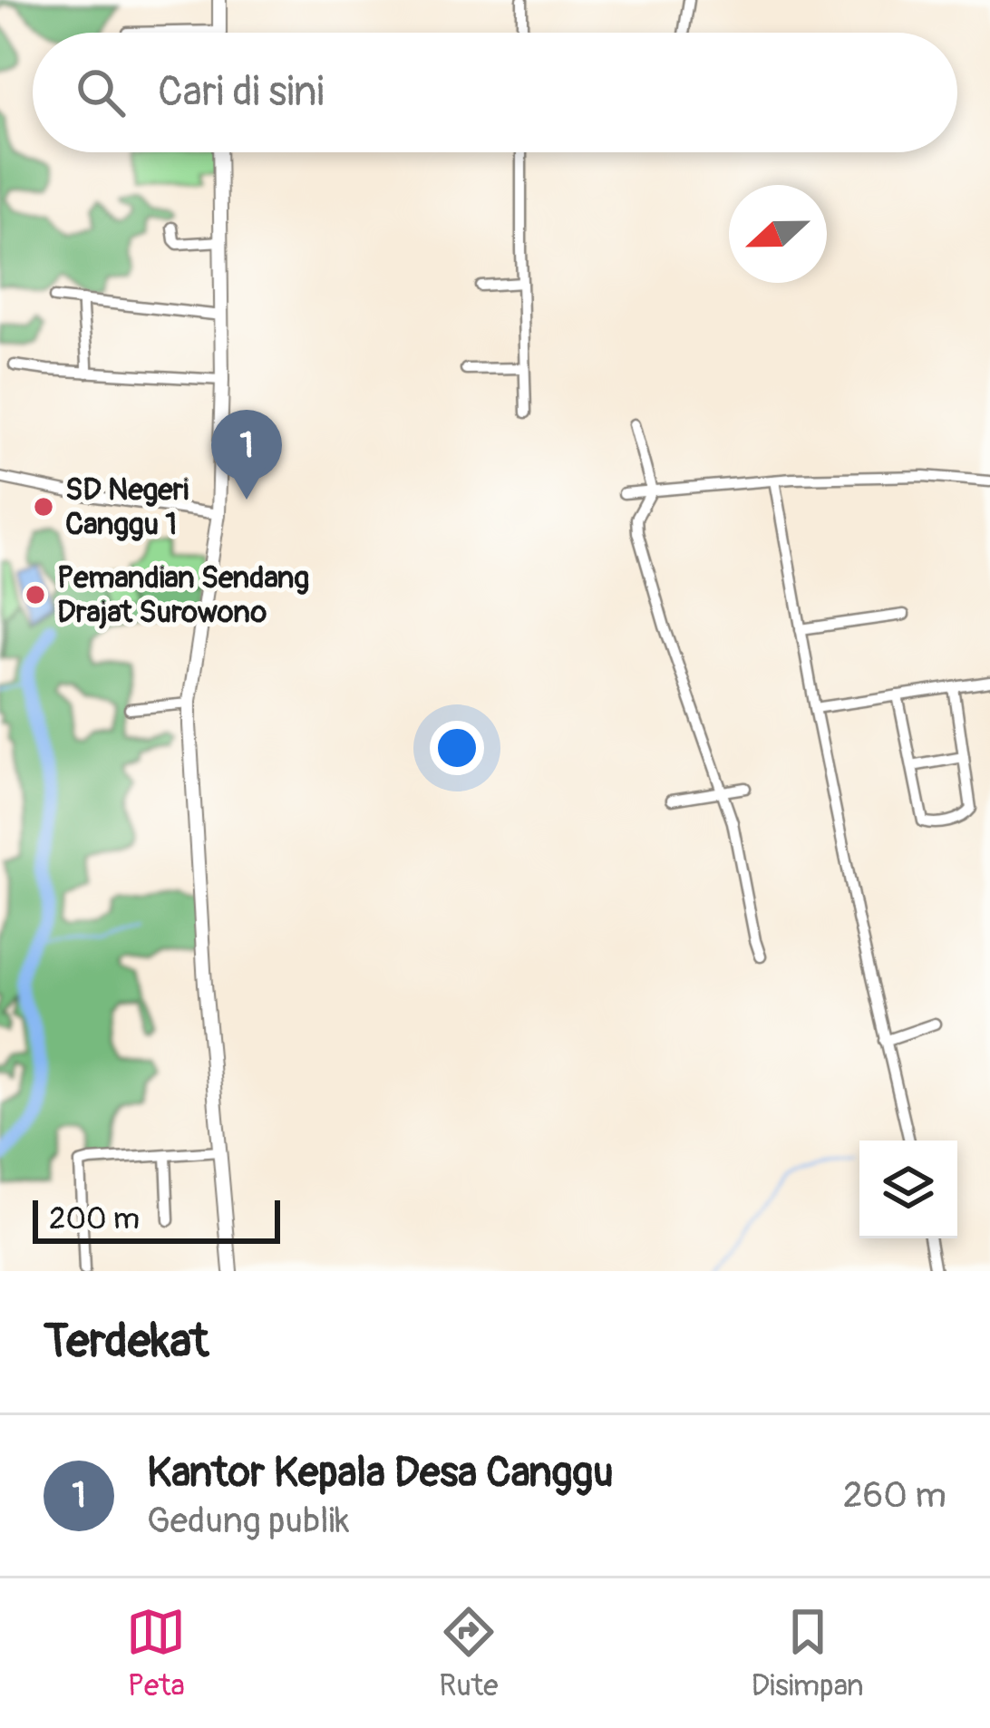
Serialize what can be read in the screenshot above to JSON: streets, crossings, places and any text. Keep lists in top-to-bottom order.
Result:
{
  "places": ["SD Negeri Canggu 1", "Pemandian Sendang Drajat Surowono"],
  "scale_bar": "200 m",
  "north": "left",
  "page": {
    "search": "Cari di sini",
    "pins": "1",
    "scale": "200 m",
    "heading": "Terdekat",
    "list": [
      {
        "mark": "1",
        "name": "Kantor Kepala Desa Canggu",
        "note": "Gedung publik",
        "value": "260 m"
      }
    ],
    "nav": ["Peta", "Rute", "Disimpan"]
  }
}
